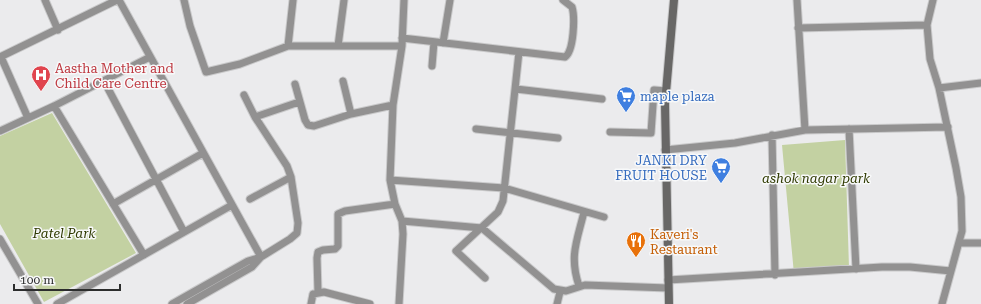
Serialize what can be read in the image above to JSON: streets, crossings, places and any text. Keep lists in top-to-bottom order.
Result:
{
  "parks": ["ashok nagar park", "Patel Park"],
  "places": {
    "hospital": ["Aastha Mother and Child Care Centre"],
    "supermarket": ["maple plaza", "JANKI DRY FRUIT HOUSE"],
    "restaurant": ["Kaveri's Restaurant"]
  },
  "scale_bar": "100 m"
}
